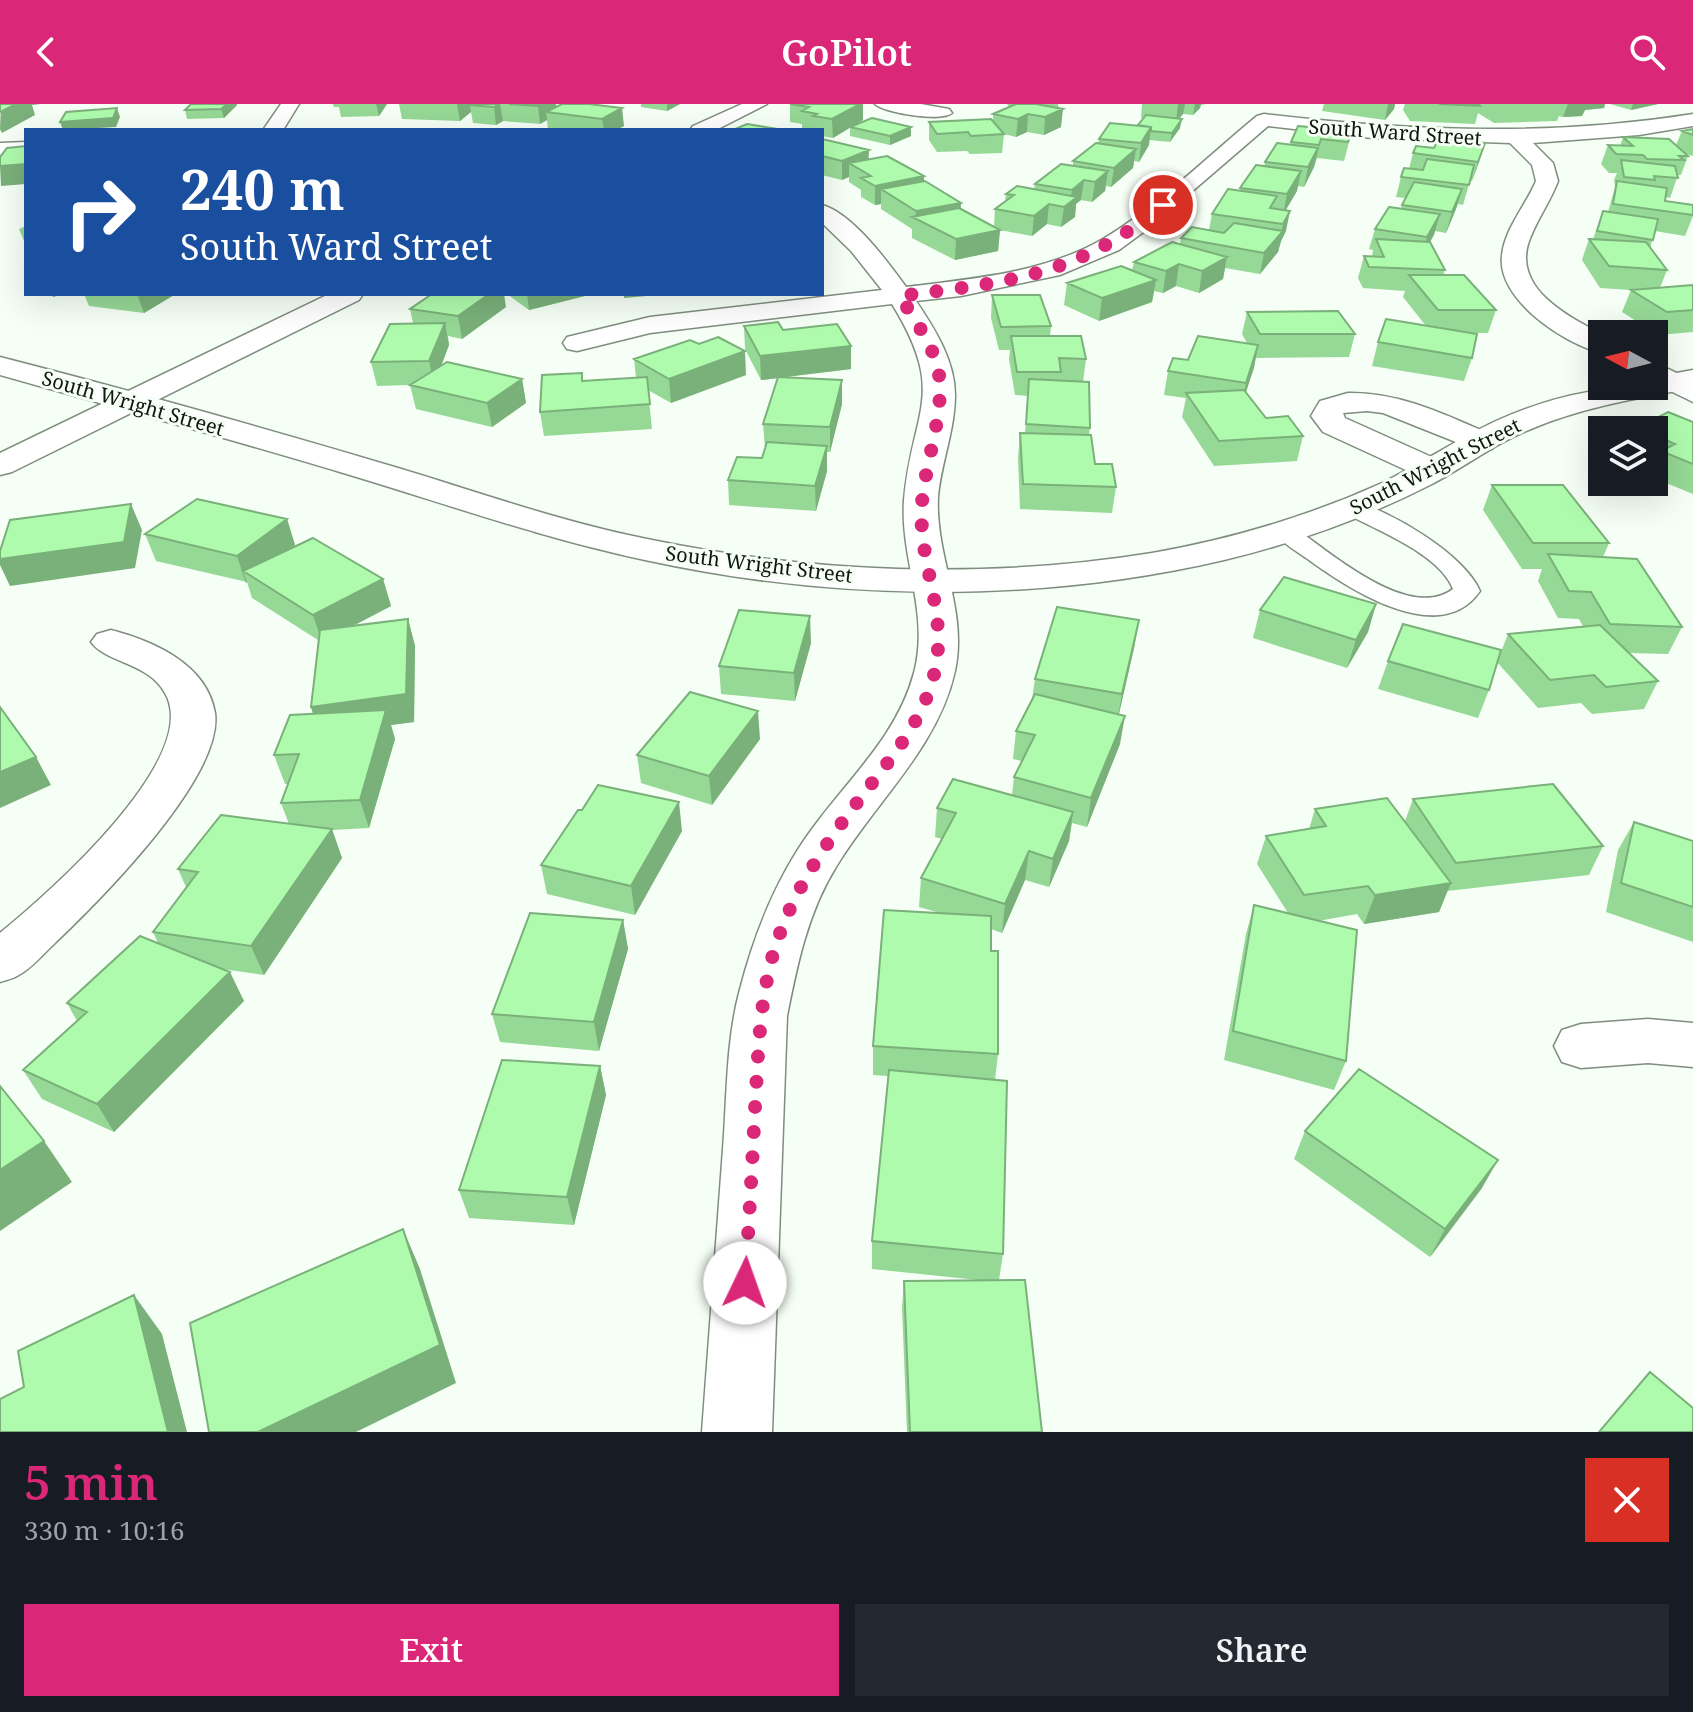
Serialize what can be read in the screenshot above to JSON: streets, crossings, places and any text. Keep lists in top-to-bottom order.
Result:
{
  "streets": {
    "street": ["South Ward Street", "South Wright Street"]
  },
  "north": "left",
  "page": {
    "header": "GoPilot",
    "turn": ["240 m", "South Ward Street"],
    "heading": ["5 min", "330 m · 10:16"],
    "buttons": ["Exit", "Share"]
  }
}
